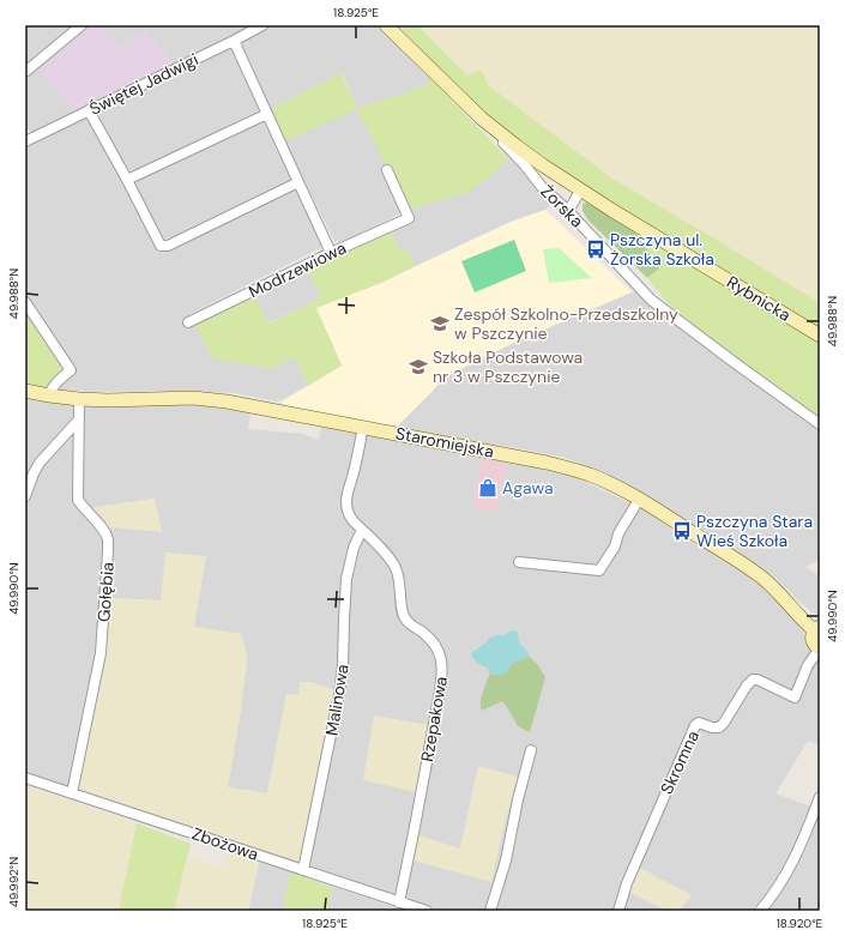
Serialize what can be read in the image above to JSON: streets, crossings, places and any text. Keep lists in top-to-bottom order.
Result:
{
  "streets": {
    "street": [
      "Świętej Jadwigi",
      "Żorska",
      "Modrzewiowa",
      "Rybnicka",
      "Staromiejska",
      "Gołębia",
      "Malinowa",
      "Rzepakowa",
      "Skromna",
      "Zbożowa"
    ]
  },
  "crossings": [
    ["Żorska", "Rybnicka"],
    ["Staromiejska", "Gołębia"],
    ["Staromiejska", "Rzepakowa"],
    ["Gołębia", "Zbożowa"],
    ["Malinowa", "Rzepakowa"],
    ["Malinowa", "Zbożowa"],
    ["Rzepakowa", "Zbożowa"]
  ],
  "places": {
    "bus stop": ["Pszczyna ul. Żorska Szkoła", "Pszczyna Stara Wieś Szkoła"],
    "school or university": ["Zespół Szkolno-Przedszkolny w Pszczynie", "Szkoła Podstawowa nr 3 w Pszczynie"],
    "shop": ["Agawa"]
  },
  "coordinates": [
    "18.925°E",
    "49.988°N",
    "49.990°N",
    "49.992°N",
    "18.920°E"
  ]
}
